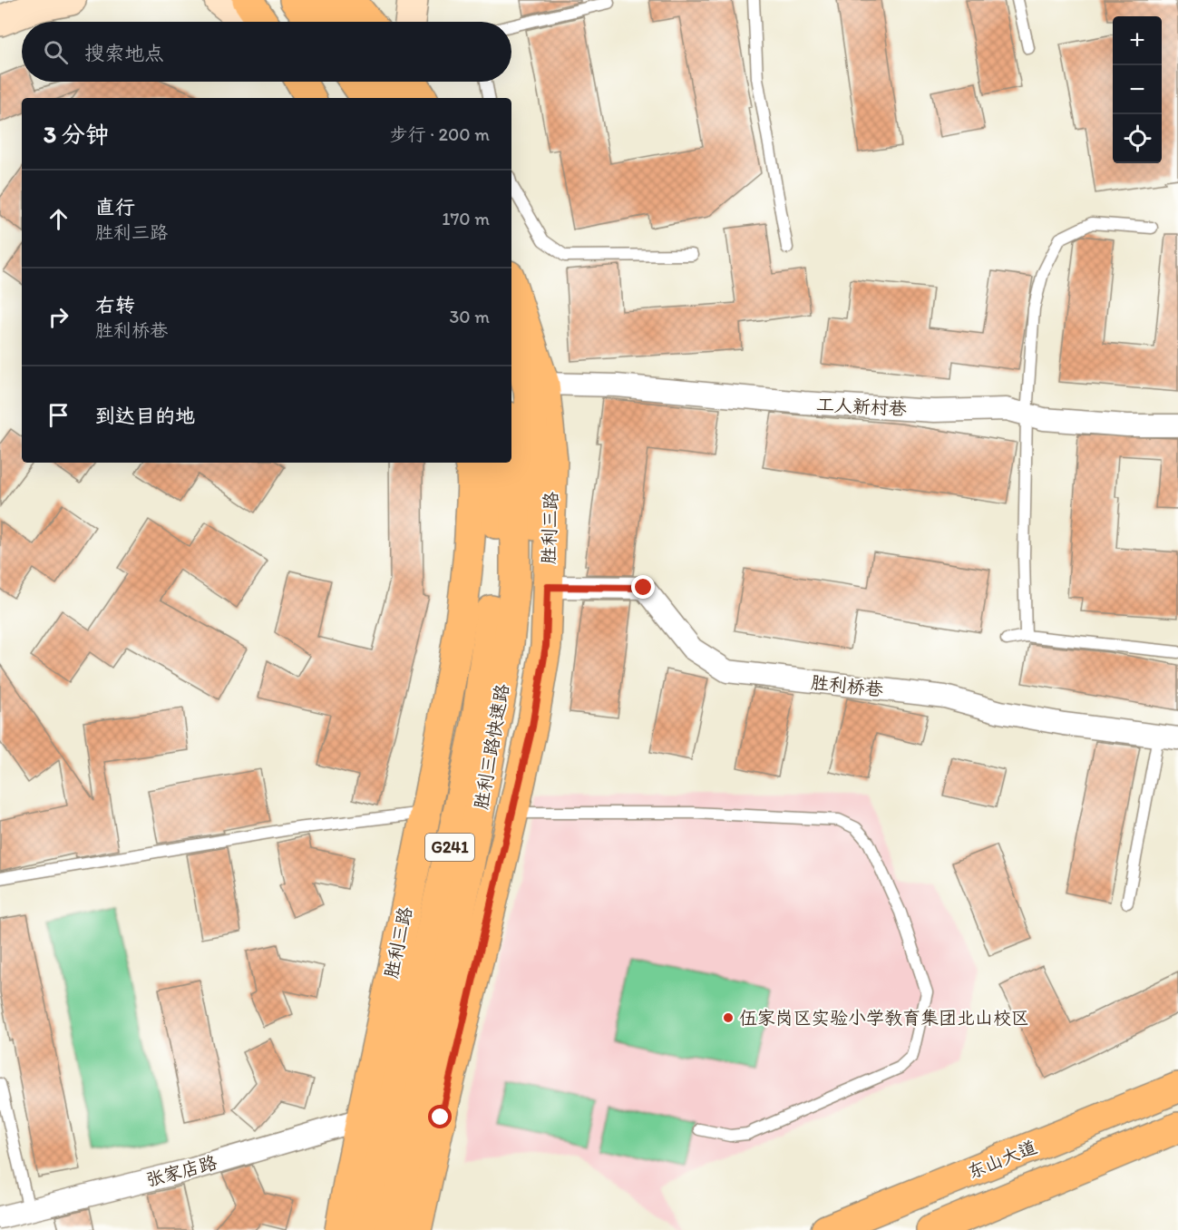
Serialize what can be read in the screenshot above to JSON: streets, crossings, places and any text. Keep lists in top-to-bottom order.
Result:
{
  "streets": {
    "main road": [
      "胜利三路",
      "胜利三路快速路",
      "G241",
      "东山大道"
    ],
    "street": ["工人新村巷", "胜利桥巷", "张家店路"]
  },
  "crossings": [
    ["工人新村巷", "胜利三路"],
    ["胜利三路", "胜利桥巷"],
    ["胜利三路", "胜利三路快速路"],
    ["胜利三路", "张家店路"]
  ],
  "places": ["伍家岗区实验小学教育集团北山校区"],
  "page": {
    "map_buttons": ["+", "−"],
    "search": "搜索地点",
    "heading": ["3 分钟", "步行 · 200 m"],
    "list": [
      ["直行", "胜利三路", "170 m"],
      ["右转", "胜利桥巷", "30 m"],
      "到达目的地"
    ]
  }
}
